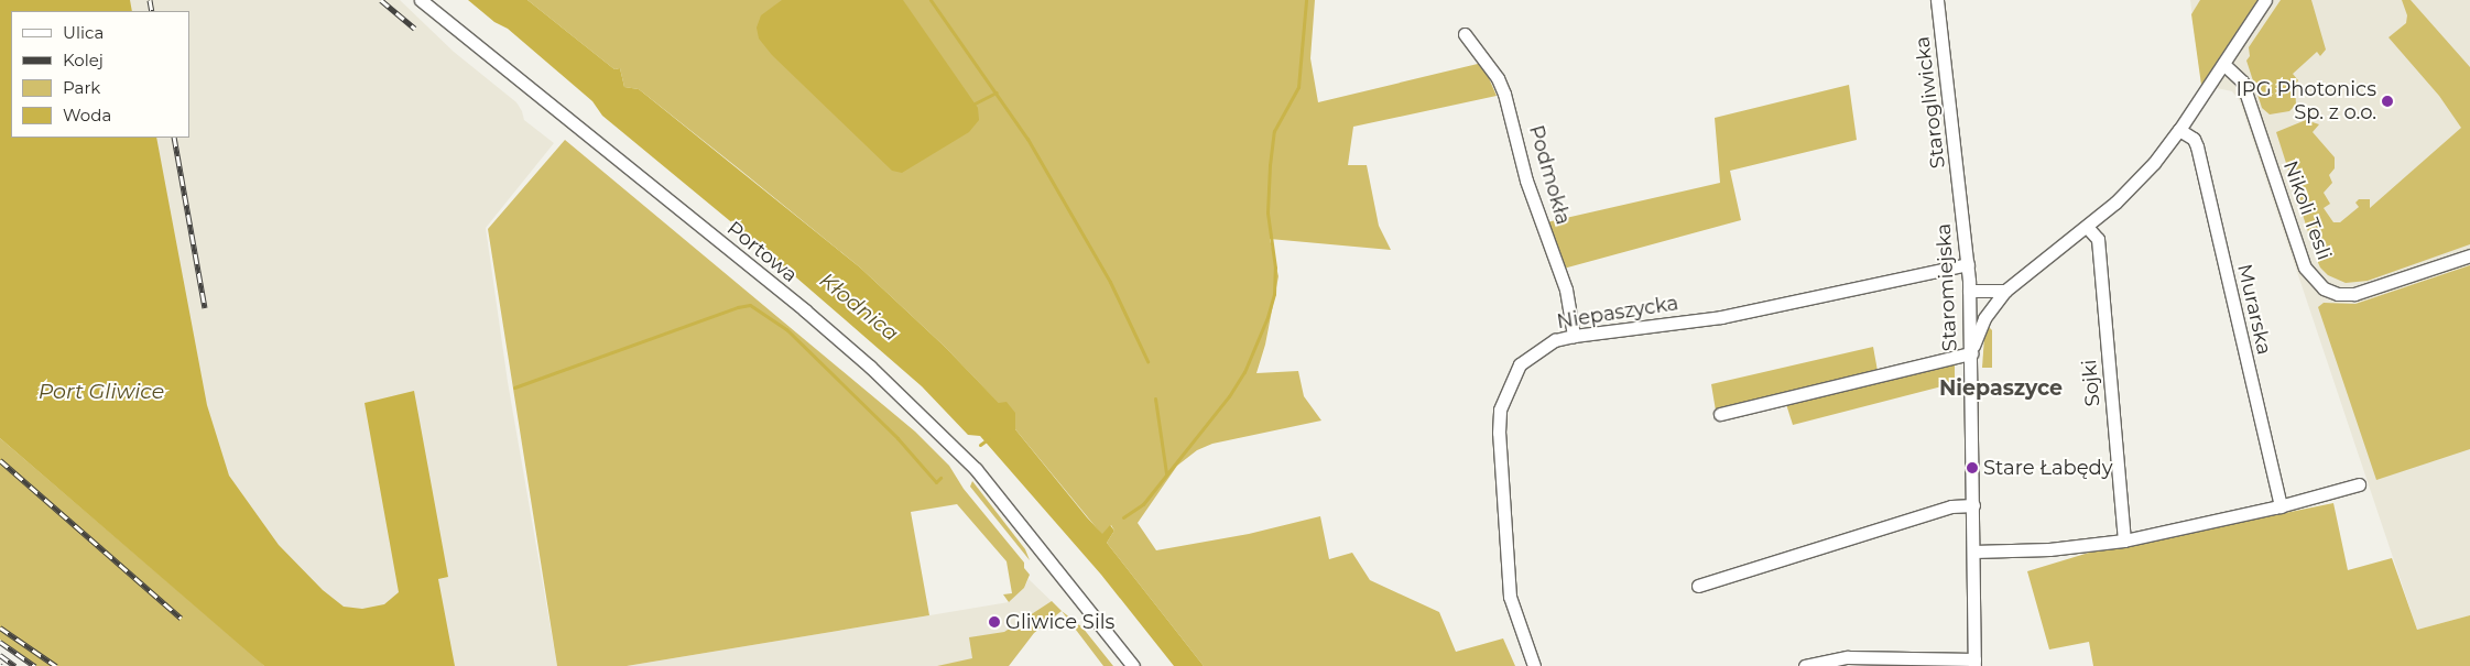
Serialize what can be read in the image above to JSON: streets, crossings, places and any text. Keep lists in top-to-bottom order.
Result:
{
  "streets": {
    "street": [
      "Starogliwicka",
      "Podmokła",
      "Nikoli Tesli",
      "Portowa",
      "Staromiejska",
      "Murarska",
      "Niepaszycka",
      "Sojki"
    ]
  },
  "crossings": [
    ["Starogliwicka", "Staromiejska"],
    ["Podmokła", "Niepaszycka"],
    ["Staromiejska", "Niepaszycka"]
  ],
  "districts": ["Niepaszyce"],
  "water": ["Kłodnica", "Port Gliwice"],
  "places": ["IPG Photonics Sp. z o.o.", "Stare Łabędy", "Gliwice Sils"],
  "legend": [
    "Ulica",
    "Kolej",
    "Park",
    "Woda"
  ]
}
